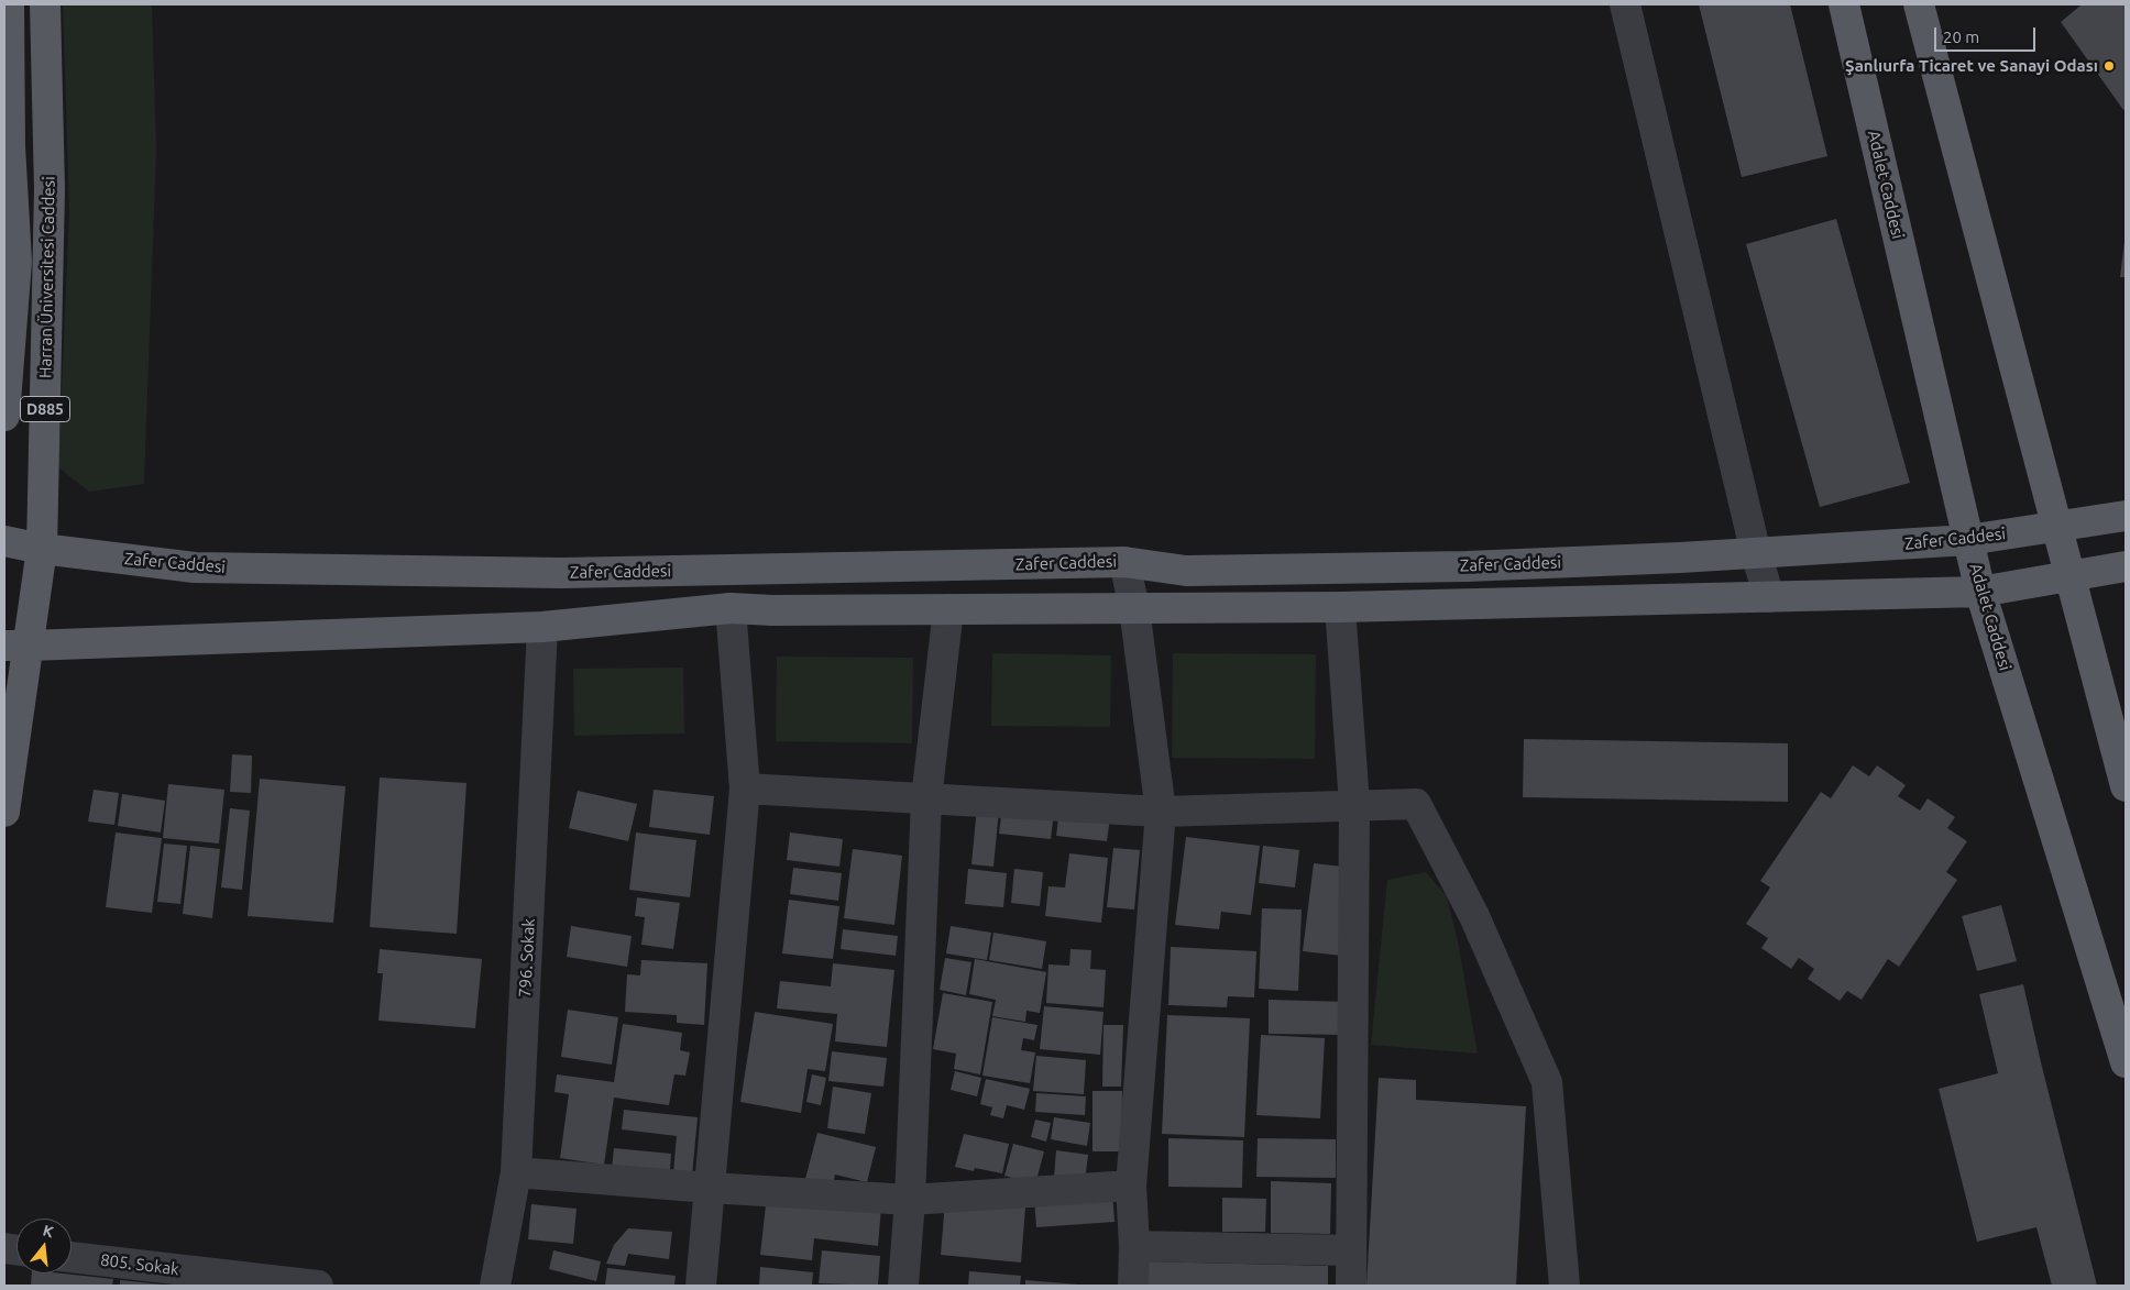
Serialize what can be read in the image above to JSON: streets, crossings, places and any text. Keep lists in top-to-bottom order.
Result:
{
  "streets": {
    "main road": [
      "Adalet Caddesi",
      "Harran Üniversitesi Caddesi",
      "D885",
      "Zafer Caddesi"
    ],
    "street": ["796. Sokak", "805. Sokak"]
  },
  "crossings": [
    ["Adalet Caddesi", "Zafer Caddesi"],
    ["Harran Üniversitesi Caddesi", "Zafer Caddesi"]
  ],
  "places": ["Şanlıurfa Ticaret ve Sanayi Odası"],
  "scale_bar": "20 m",
  "north": "top"
}
